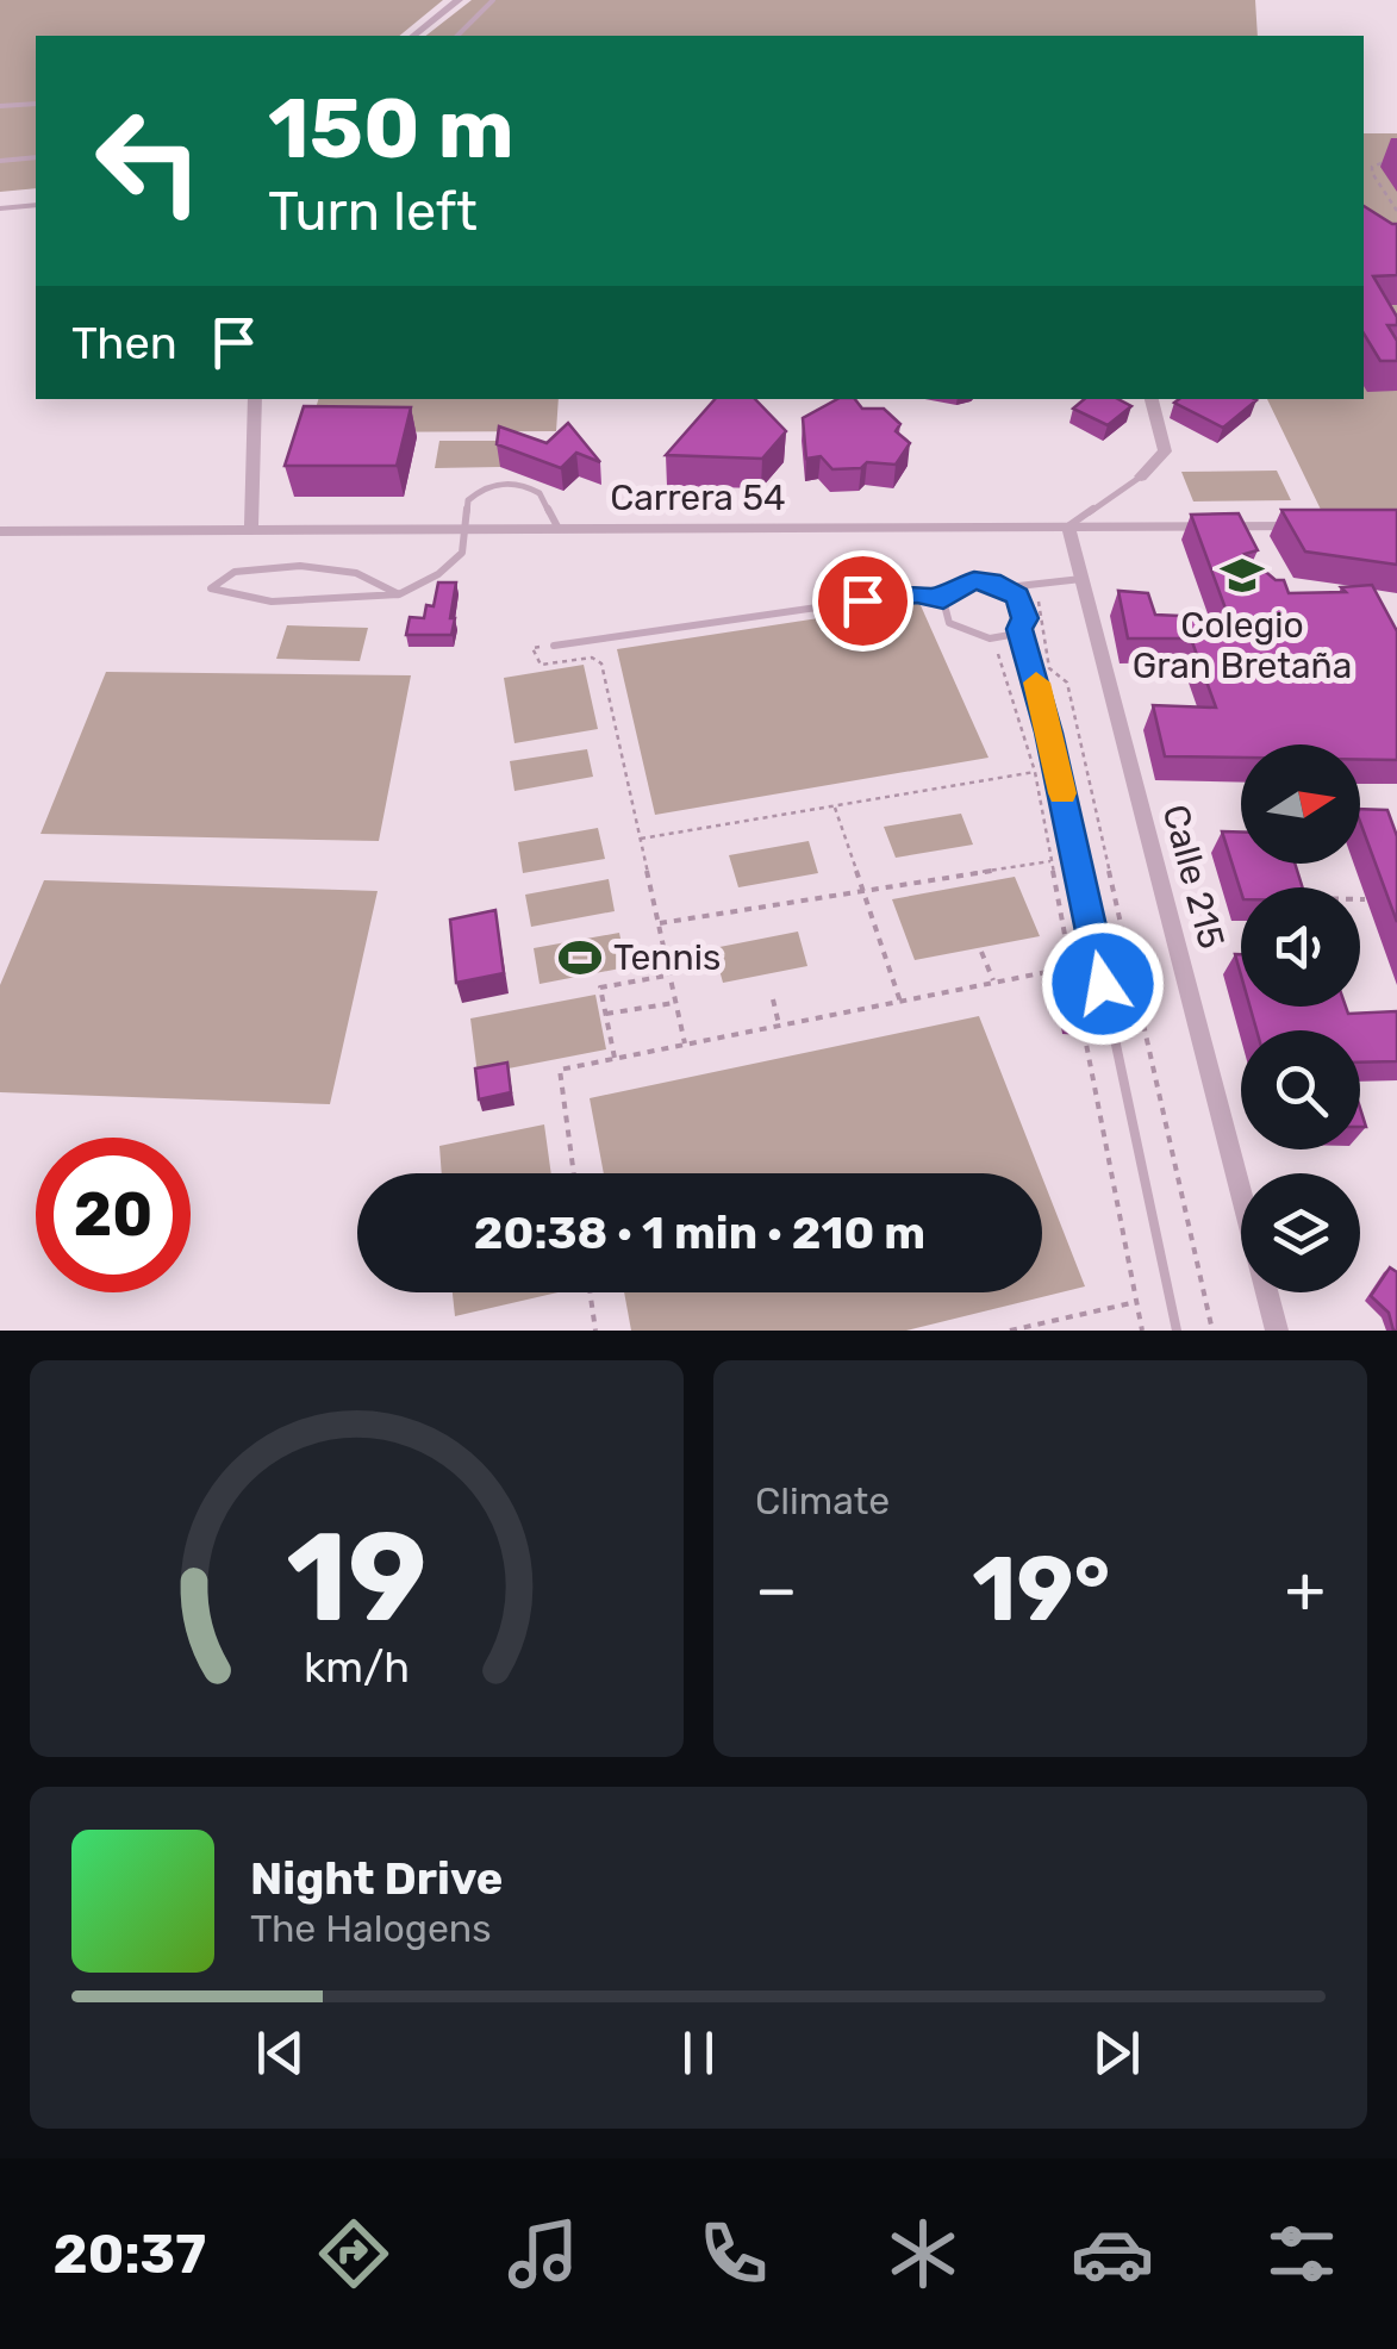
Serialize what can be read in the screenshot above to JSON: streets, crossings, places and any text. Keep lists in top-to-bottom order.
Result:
{
  "streets": {
    "street": ["Carrera 54", "Calle 215"]
  },
  "crossings": [
    ["Carrera 54", "Calle 215"]
  ],
  "places": {
    "school or university": ["Colegio Gran Bretaña"],
    "sports": ["Tennis"]
  },
  "north": "right",
  "page": {
    "turn": ["150 m", "Turn left"],
    "then": "Then",
    "limit": "20",
    "trip": "20:38 · 1 min · 210 m",
    "tile": "Climate",
    "heat": ["−", "19°", "+"],
    "song": ["Night Drive", "The Halogens"],
    "tabs": "20:37",
    "gauge": ["19", "km/h"]
  }
}
